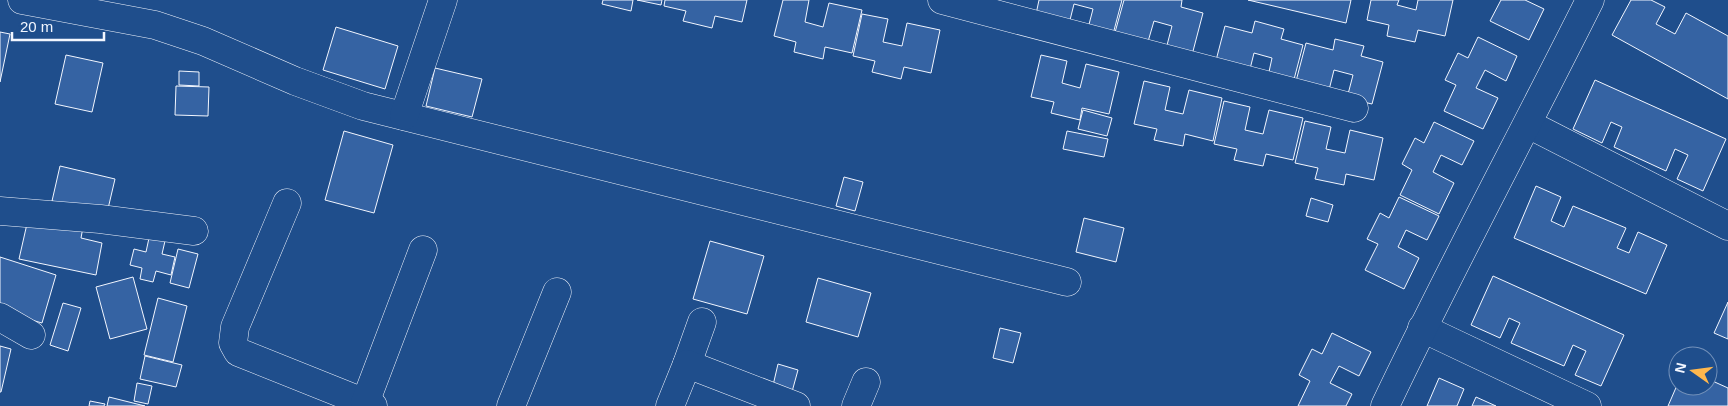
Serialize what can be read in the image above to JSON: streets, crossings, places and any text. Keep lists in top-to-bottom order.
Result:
{
  "scale_bar": "20 m",
  "north": "left"
}
